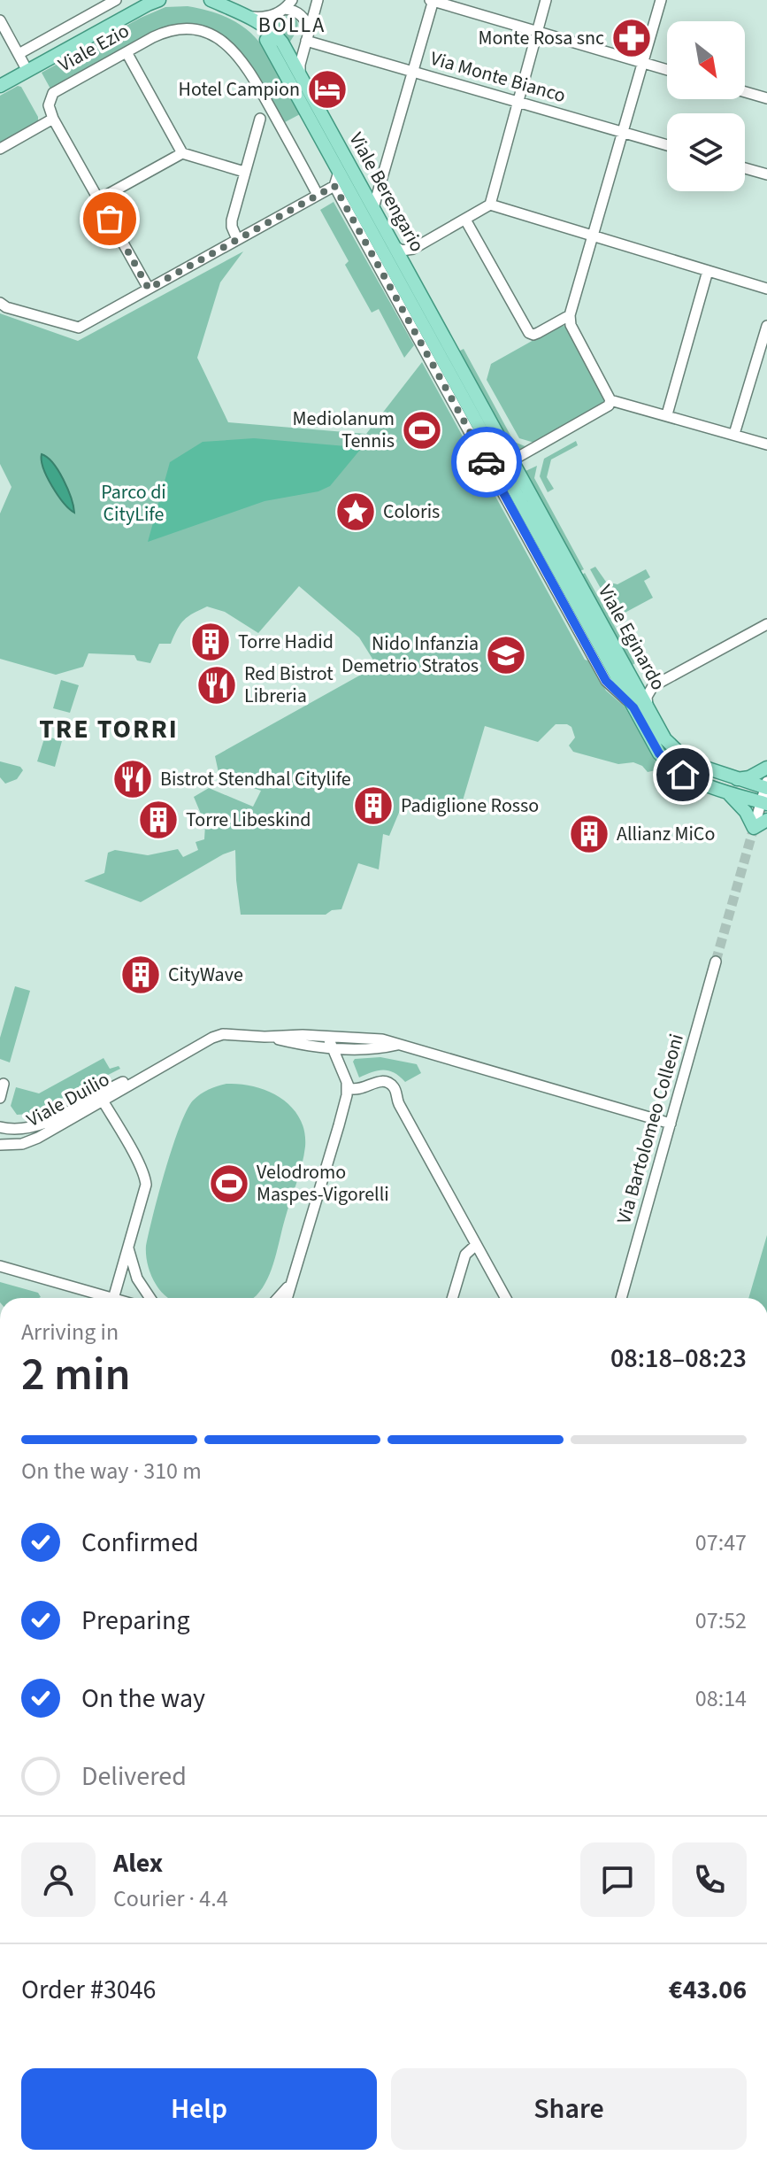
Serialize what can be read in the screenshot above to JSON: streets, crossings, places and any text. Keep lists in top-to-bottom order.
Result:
{
  "streets": {
    "main road": ["Viale Ezio", "Viale Berengario", "Viale Eginardo"],
    "street": ["Via Monte Bianco", "Viale Duilio", "Via Bartolomeo Colleoni"]
  },
  "crossings": [
    ["Via Monte Bianco", "Viale Berengario"],
    ["Viale Berengario", "Viale Eginardo"],
    ["Viale Duilio", "Via Bartolomeo Colleoni"]
  ],
  "districts": ["BOLLA", "TRE TORRI"],
  "parks": ["Parco di CityLife"],
  "places": {
    "pharmacy": ["Monte Rosa snc"],
    "hotel": ["Hotel Campion"],
    "sports": ["Mediolanum Tennis", "Velodromo Maspes-Vigorelli"],
    "place": ["Coloris"],
    "building": [
      "Torre Hadid",
      "Padiglione Rosso",
      "Torre Libeskind",
      "Allianz MiCo",
      "CityWave"
    ],
    "school or university": ["Nido Infanzia Demetrio Stratos"],
    "restaurant": ["Red Bistrot Libreria", "Bistrot Stendhal Citylife"]
  },
  "north": "bottom right",
  "page": {
    "heading": ["2 min", "Arriving in", "08:18–08:23"],
    "panel": [
      "Alex",
      "Courier · 4.4",
      "Order #3046",
      "€43.06"
    ],
    "bar": "On the way · 310 m",
    "list": [
      ["Confirmed", "07:47"],
      ["Preparing", "07:52"],
      ["On the way", "08:14"],
      "Delivered"
    ],
    "buttons": ["Help", "Share"]
  }
}
